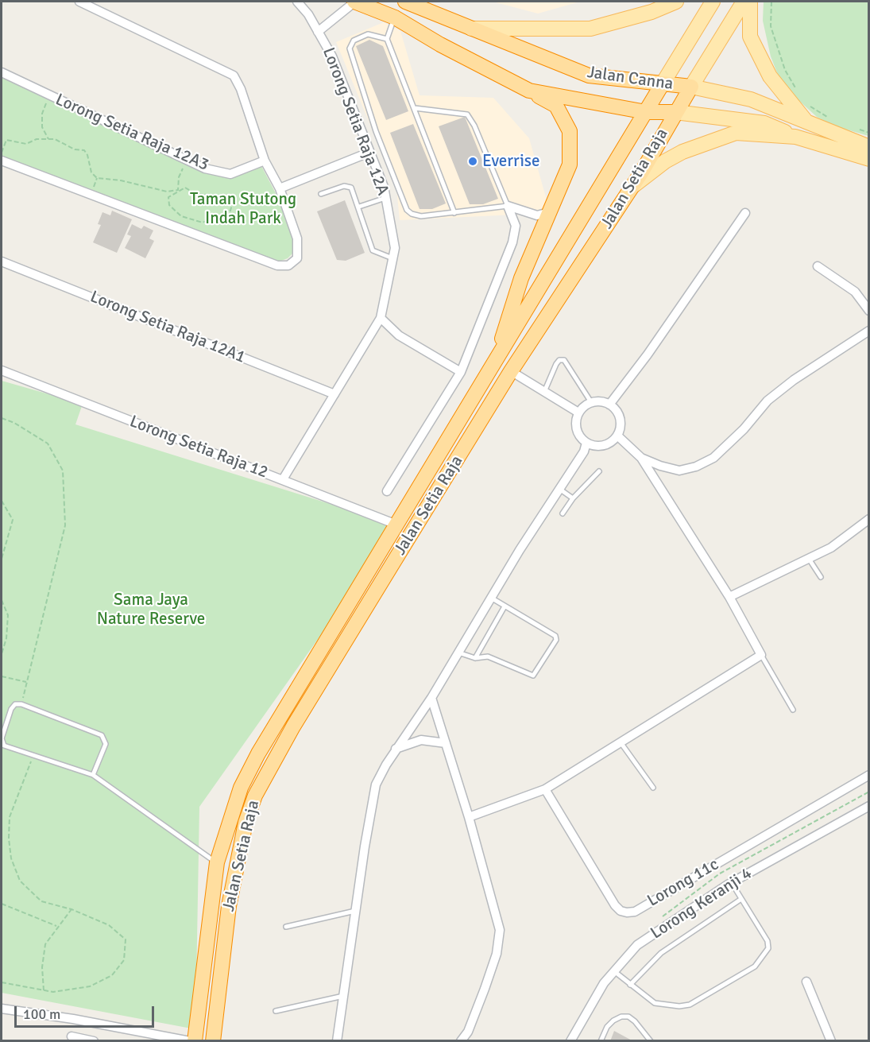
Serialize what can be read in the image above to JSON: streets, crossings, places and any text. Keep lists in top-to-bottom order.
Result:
{
  "streets": {
    "highway": ["Jalan Canna", "Jalan Setia Raja"],
    "street": [
      "Lorong Setia Raja 12A",
      "Lorong Setia Raja 12A3",
      "Lorong Setia Raja 12A1",
      "Lorong Setia Raja 12",
      "Lorong 11c",
      "Lorong Keranji 4"
    ]
  },
  "crossings": [
    ["Jalan Canna", "Jalan Setia Raja"],
    ["Lorong Setia Raja 12A", "Lorong Setia Raja 12A1"],
    ["Lorong Setia Raja 12A", "Lorong Setia Raja 12"],
    ["Jalan Setia Raja", "Lorong Setia Raja 12"]
  ],
  "parks": ["Taman Stutong Indah Park", "Sama Jaya Nature Reserve"],
  "places": ["Everrise"],
  "scale_bar": "100 m"
}
